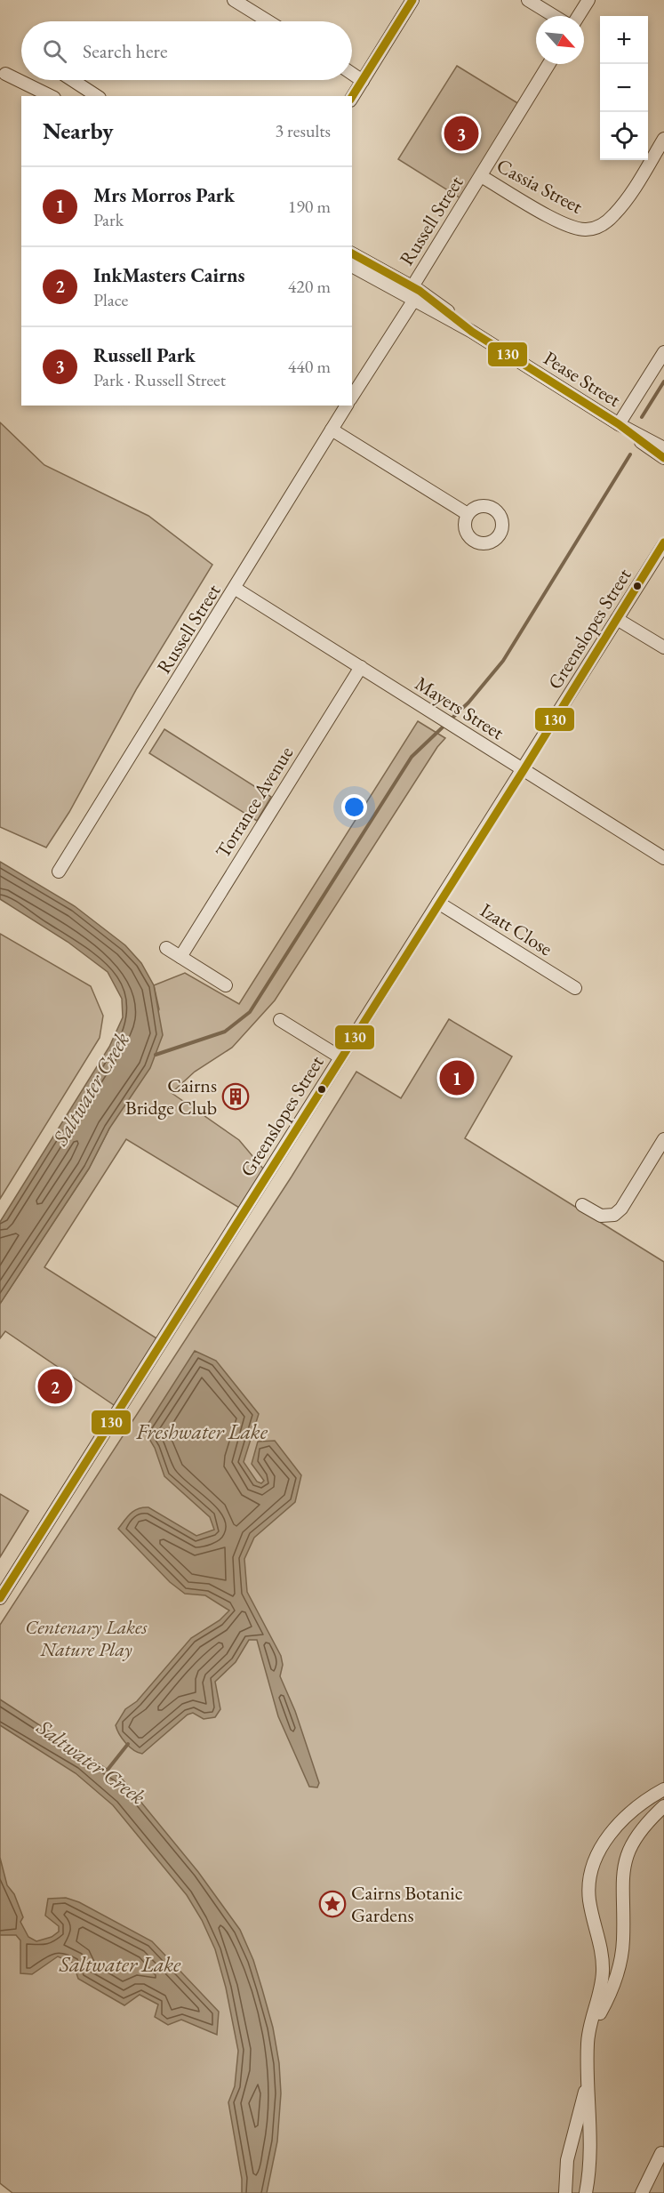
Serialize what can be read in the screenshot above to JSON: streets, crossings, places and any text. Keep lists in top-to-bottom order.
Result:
{
  "streets": {
    "street": [
      "Cassia Street",
      "Russell Street",
      "Pease Street",
      "Greenslopes Street",
      "Mayers Street",
      "Torrance Avenue",
      "Izatt Close"
    ]
  },
  "crossings": [
    ["Cassia Street", "Russell Street"],
    ["Russell Street", "Pease Street"],
    ["Russell Street", "Mayers Street"],
    ["Greenslopes Street", "Mayers Street"],
    ["Greenslopes Street", "Izatt Close"],
    ["Mayers Street", "Torrance Avenue"]
  ],
  "water": ["Saltwater Creek", "Freshwater Lake", "Saltwater Lake"],
  "parks": ["Centenary Lakes Nature Play"],
  "places": {
    "building": ["Cairns Bridge Club"],
    "place": ["Cairns Botanic Gardens"]
  },
  "lines": ["transit line 130"],
  "north": "bottom right",
  "page": {
    "map_buttons": ["+", "−"],
    "search": "Search here",
    "heading": ["Nearby", "3 results"],
    "pins": ["3", "1", "2"],
    "list": [
      {
        "mark": "1",
        "name": "Mrs Morros Park",
        "note": "Park",
        "value": "190 m"
      },
      {
        "mark": "2",
        "name": "InkMasters Cairns",
        "note": "Place",
        "value": "420 m"
      },
      {
        "mark": "3",
        "name": "Russell Park",
        "note": "Park · Russell Street",
        "value": "440 m"
      }
    ]
  }
}
